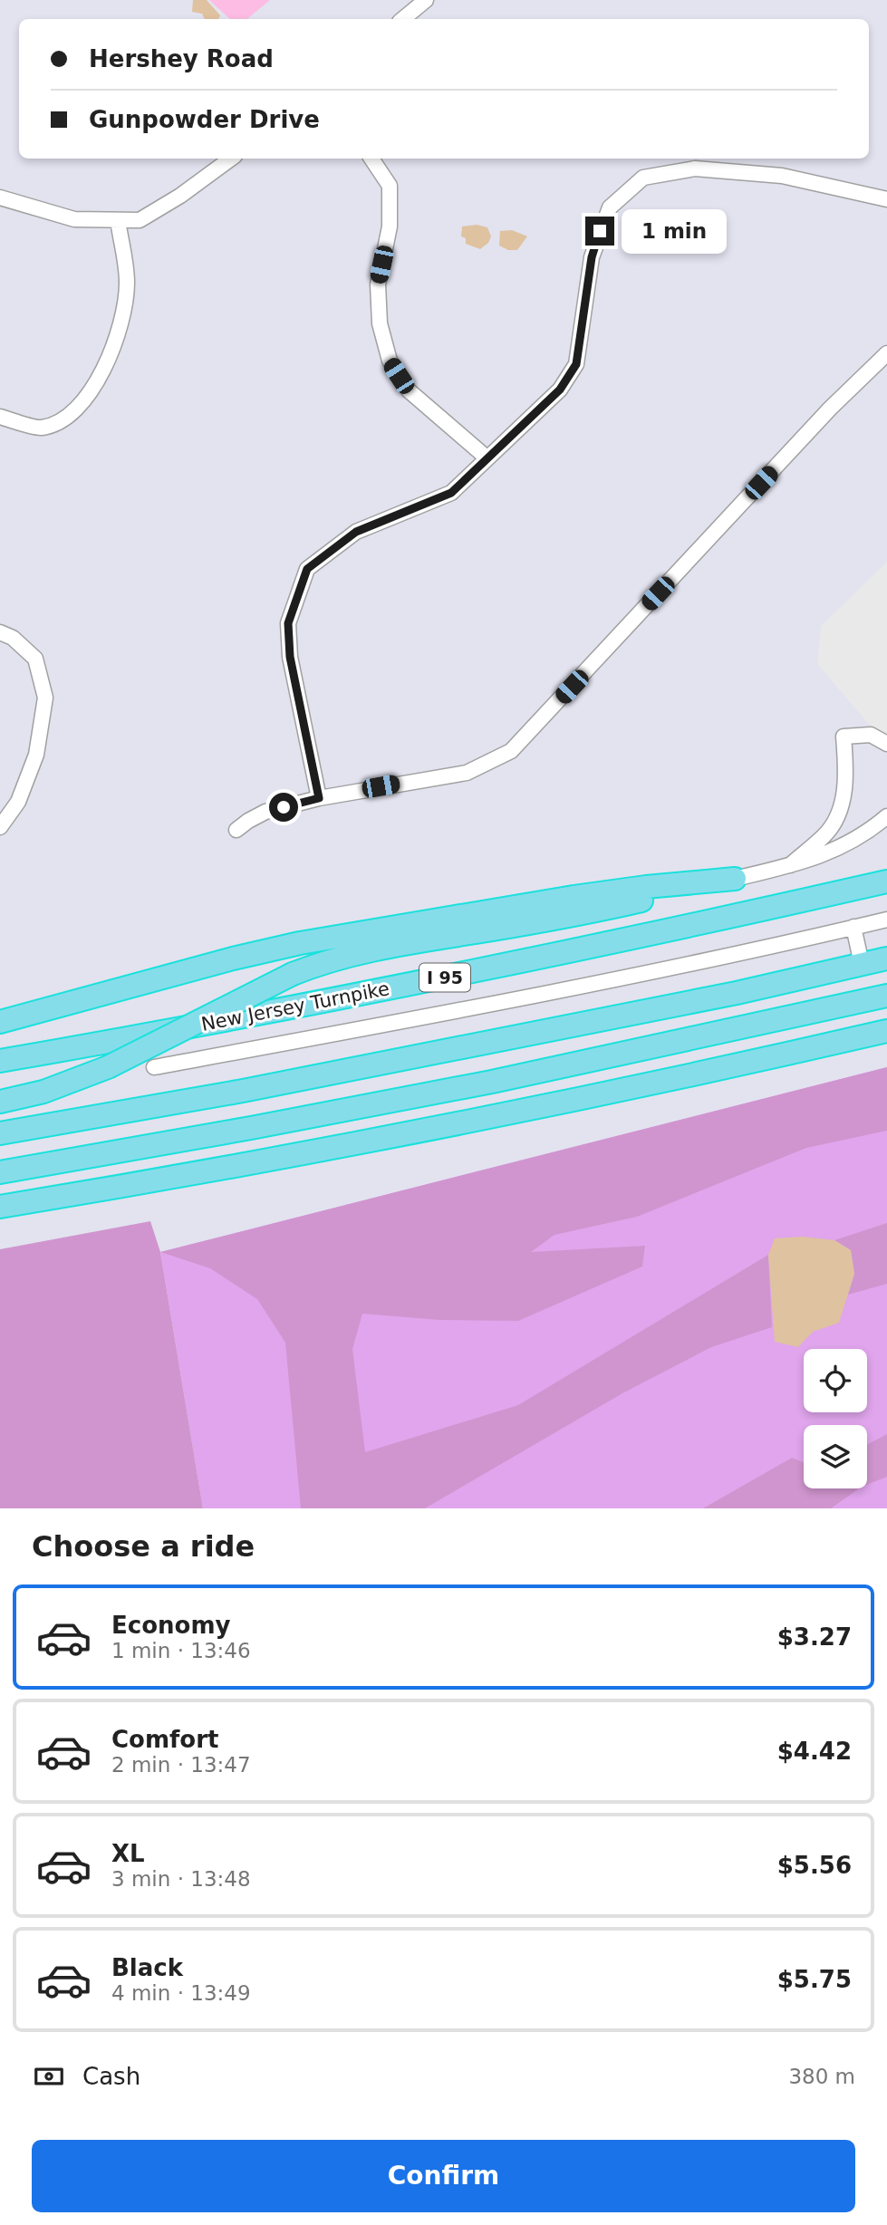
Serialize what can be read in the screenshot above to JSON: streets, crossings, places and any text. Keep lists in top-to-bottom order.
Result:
{
  "streets": {
    "highway": ["I 95", "New Jersey Turnpike"]
  },
  "page": {
    "banner": ["Hershey Road", "Gunpowder Drive"],
    "bubble": "1 min",
    "heading": "Choose a ride",
    "list": [
      {
        "name": "Economy",
        "note": "1 min · 13:46",
        "value": "$3.27"
      },
      {
        "name": "Comfort",
        "note": "2 min · 13:47",
        "value": "$4.42"
      },
      {
        "name": "XL",
        "note": "3 min · 13:48",
        "value": "$5.56"
      },
      {
        "name": "Black",
        "note": "4 min · 13:49",
        "value": "$5.75"
      }
    ],
    "pay": ["Cash", "380 m"],
    "buttons": "Confirm"
  }
}
